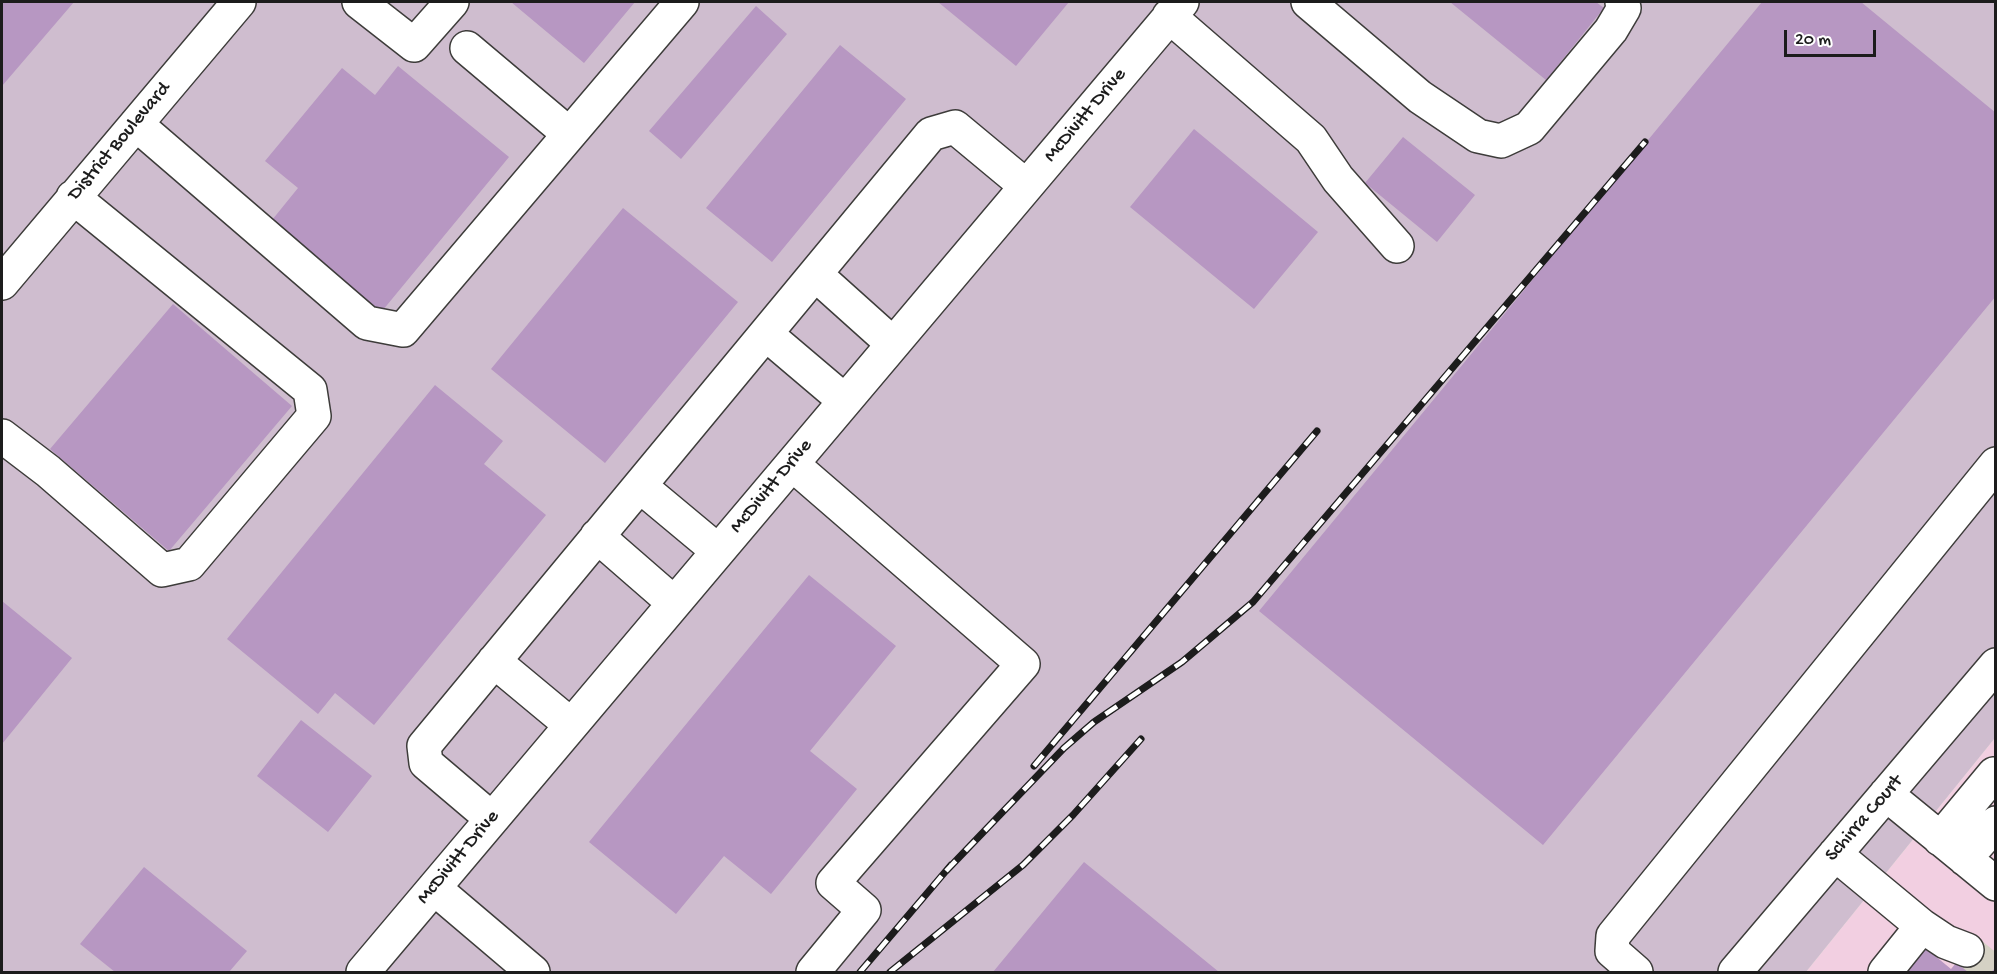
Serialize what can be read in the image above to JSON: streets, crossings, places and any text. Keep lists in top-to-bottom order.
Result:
{
  "streets": {
    "street": ["McDivitt Drive", "District Boulevard", "Schirra Court"]
  },
  "scale_bar": "20 m"
}
